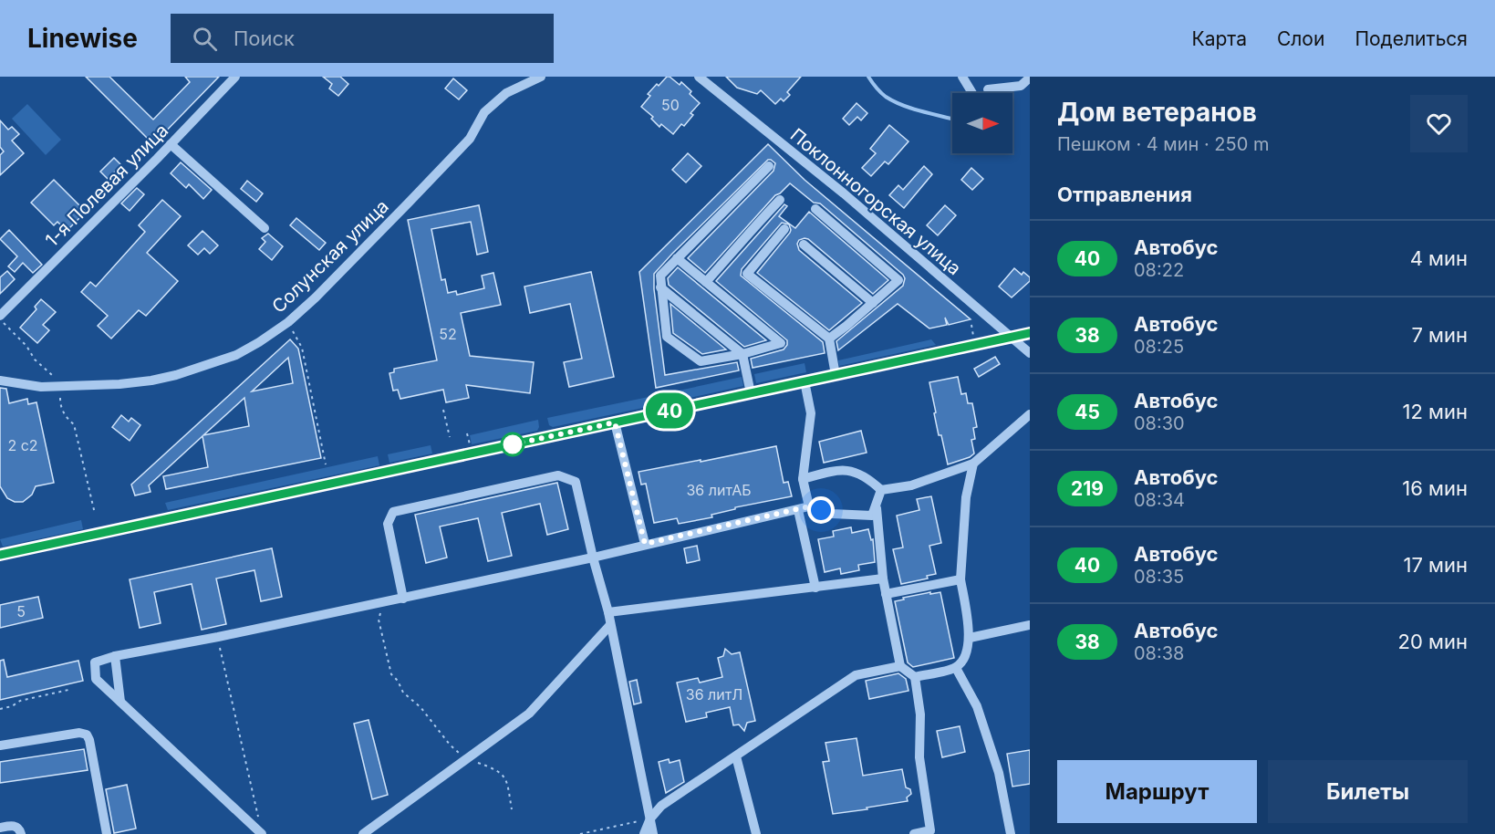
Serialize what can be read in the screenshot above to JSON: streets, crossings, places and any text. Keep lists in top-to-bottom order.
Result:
{
  "streets": {
    "street": ["1-я Полевая улица", "Поклонногорская улица", "Солунская улица"]
  },
  "lines": ["bus line 40"],
  "house_numbers": [
    "50",
    "52",
    "2 с2",
    "36 литАБ",
    "5",
    "36 литЛ"
  ],
  "north": "right",
  "page": {
    "header": "Linewise",
    "search": "Поиск",
    "nav": ["Карта", "Слои", "Поделиться"],
    "on_map": "40",
    "heading": [
      ["Дом ветеранов", "Пешком · 4 мин · 250 m"],
      "Отправления"
    ],
    "list": [
      {
        "mark": "40",
        "name": "Автобус",
        "note": "08:22",
        "value": "4 мин"
      },
      {
        "mark": "38",
        "name": "Автобус",
        "note": "08:25",
        "value": "7 мин"
      },
      {
        "mark": "45",
        "name": "Автобус",
        "note": "08:30",
        "value": "12 мин"
      },
      {
        "mark": "219",
        "name": "Автобус",
        "note": "08:34",
        "value": "16 мин"
      },
      {
        "mark": "40",
        "name": "Автобус",
        "note": "08:35",
        "value": "17 мин"
      },
      {
        "mark": "38",
        "name": "Автобус",
        "note": "08:38",
        "value": "20 мин"
      }
    ],
    "buttons": ["Маршрут", "Билеты"]
  }
}
